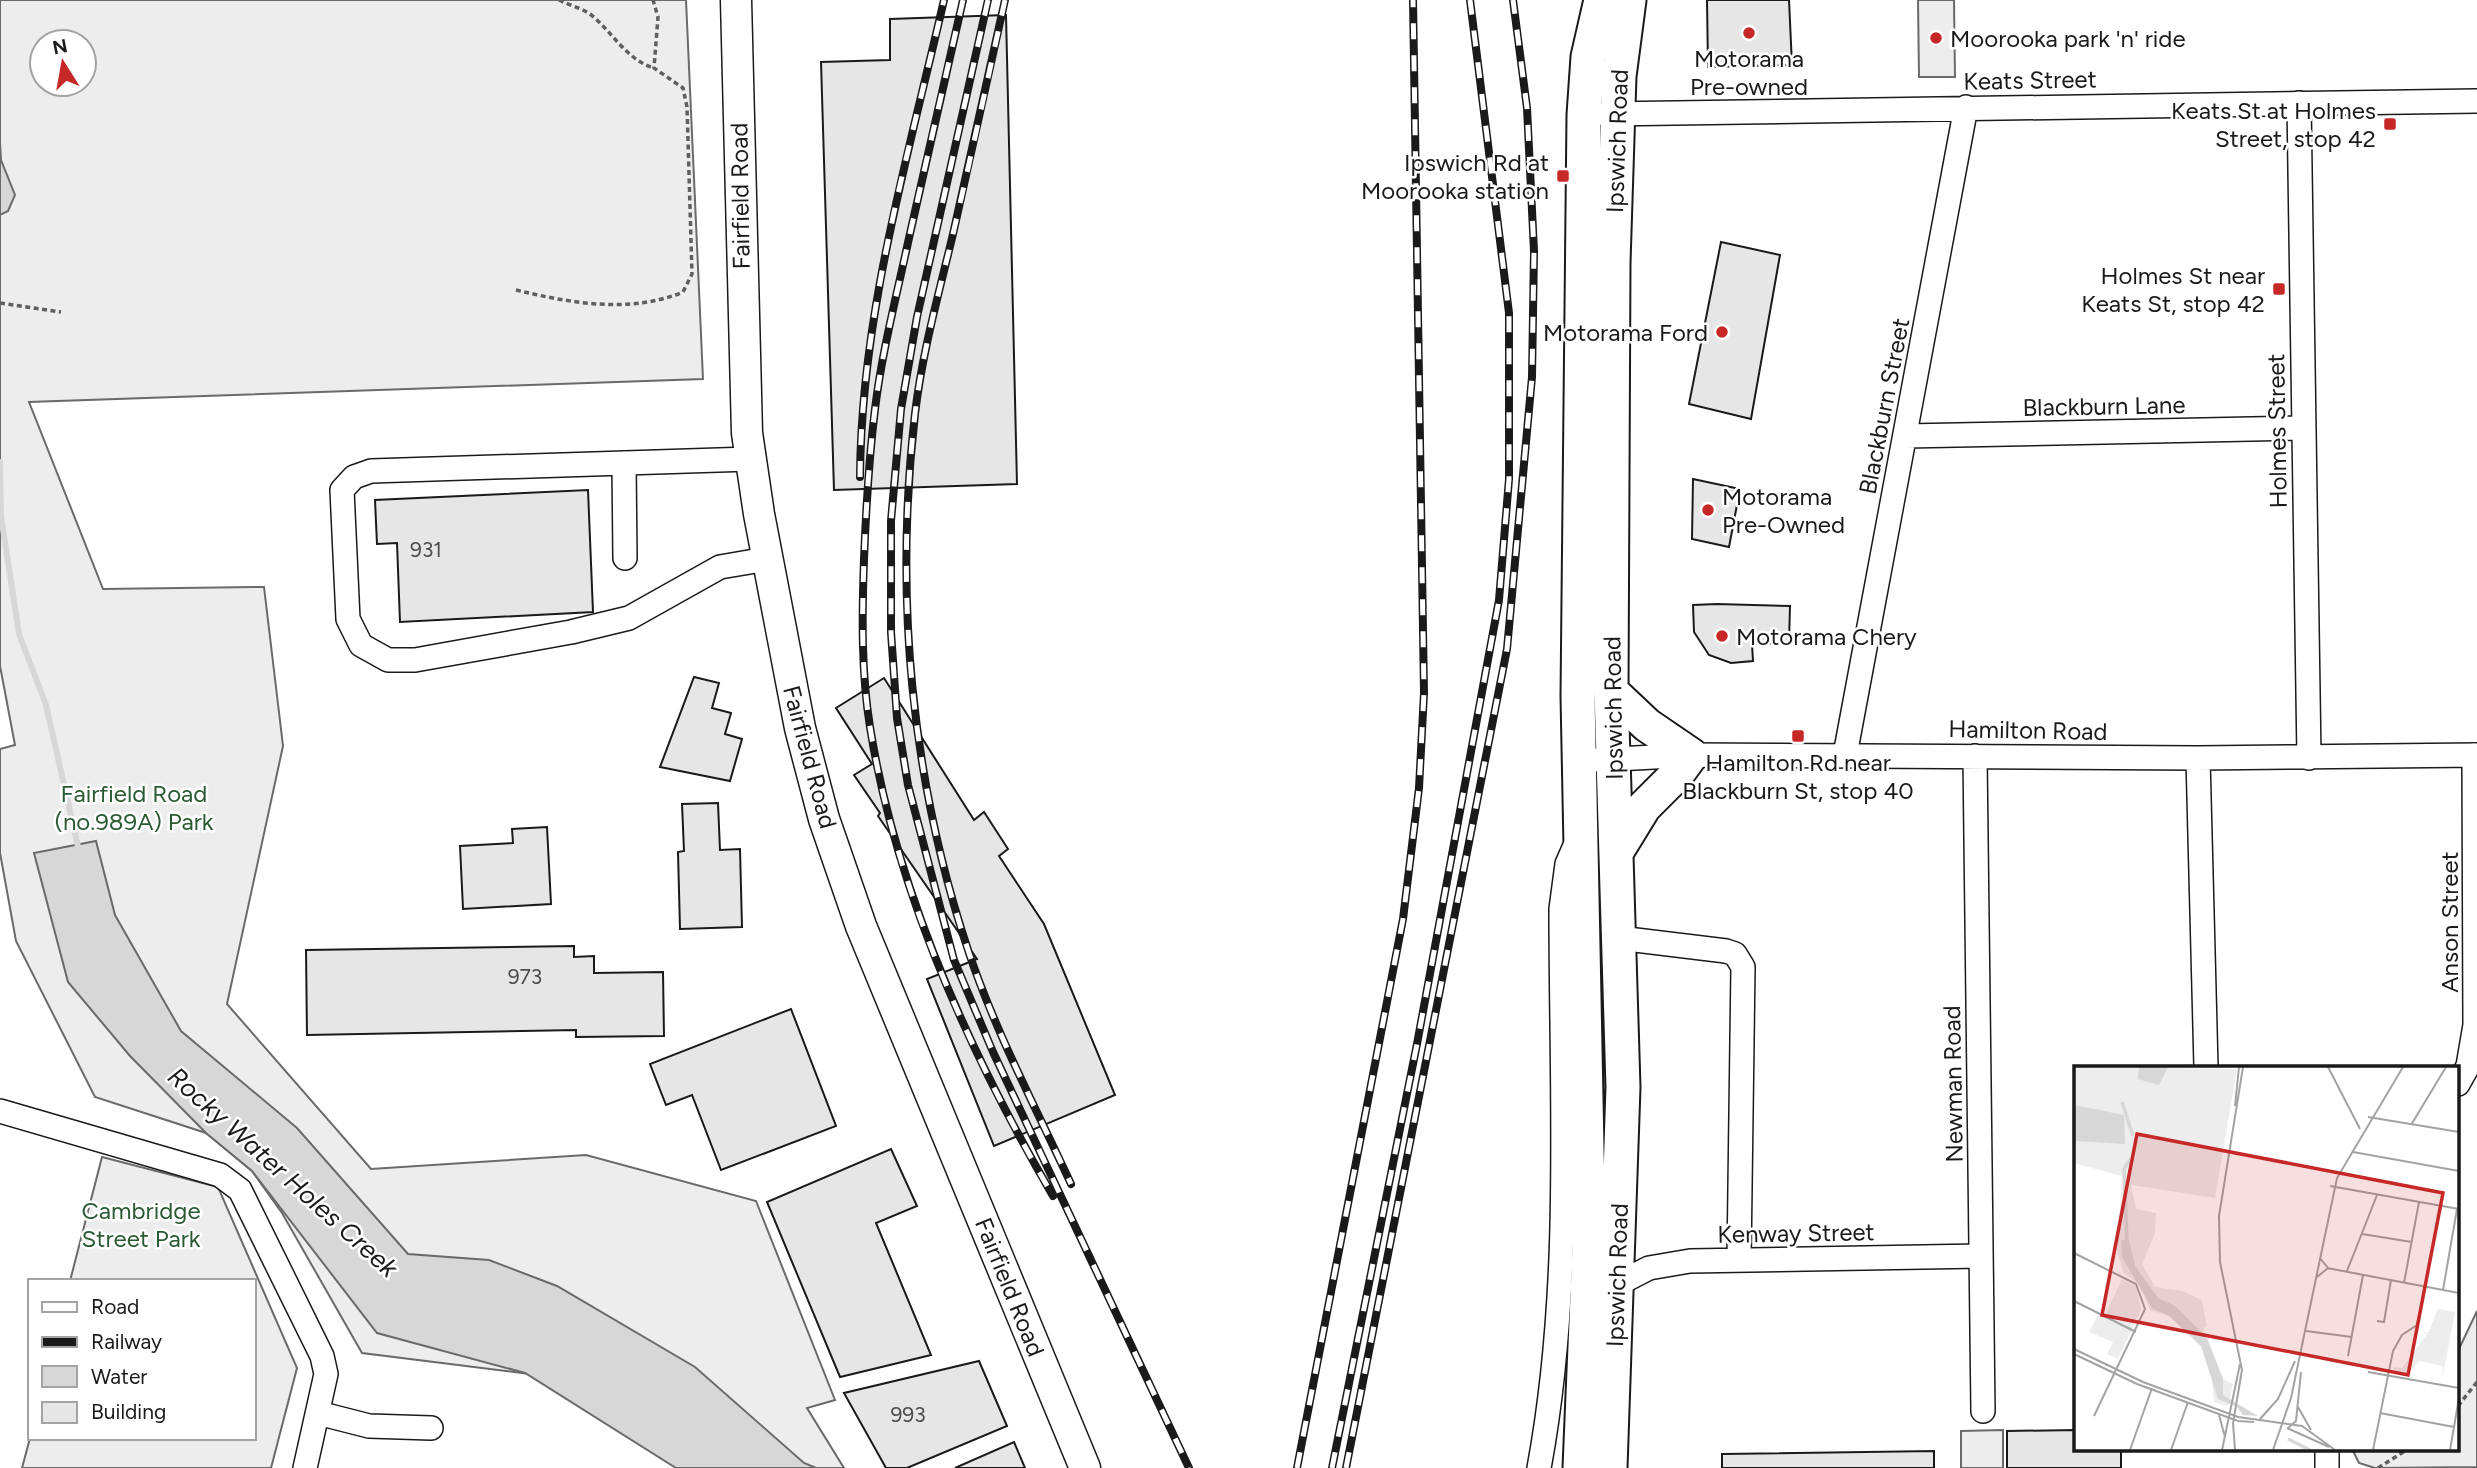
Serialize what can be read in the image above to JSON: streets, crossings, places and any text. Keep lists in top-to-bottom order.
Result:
{
  "streets": {
    "highway": ["Ipswich Road"],
    "main road": ["Fairfield Road"],
    "street": [
      "Keats Street",
      "Blackburn Street",
      "Blackburn Lane",
      "Holmes Street",
      "Hamilton Road",
      "Anson Street",
      "Newman Road",
      "Kenway Street"
    ]
  },
  "crossings": [
    ["Keats Street", "Ipswich Road"],
    ["Keats Street", "Blackburn Street"],
    ["Keats Street", "Holmes Street"],
    ["Ipswich Road", "Hamilton Road"],
    ["Ipswich Road", "Kenway Street"],
    ["Blackburn Street", "Blackburn Lane"],
    ["Blackburn Street", "Hamilton Road"],
    ["Blackburn Lane", "Holmes Street"],
    ["Holmes Street", "Hamilton Road"],
    ["Hamilton Road", "Anson Street"],
    ["Hamilton Road", "Newman Road"],
    ["Newman Road", "Kenway Street"]
  ],
  "water": ["Rocky Water Holes Creek"],
  "parks": ["Fairfield Road (no.989A) Park", "Cambridge Street Park"],
  "places": {
    "other": [
      "Motorama Pre-owned",
      "Moorooka park 'n' ride",
      "Motorama Ford",
      "Motorama Pre-Owned",
      "Motorama Chery"
    ],
    "transit": [
      "Keats St at Holmes Street, stop 42",
      "Ipswich Rd at Moorooka station",
      "Holmes St near Keats St, stop 42",
      "Hamilton Rd near Blackburn St, stop 40"
    ]
  },
  "house_numbers": ["931", "973", "993"],
  "legend": [
    "Road",
    "Railway",
    "Water",
    "Building"
  ],
  "north": "top"
}
